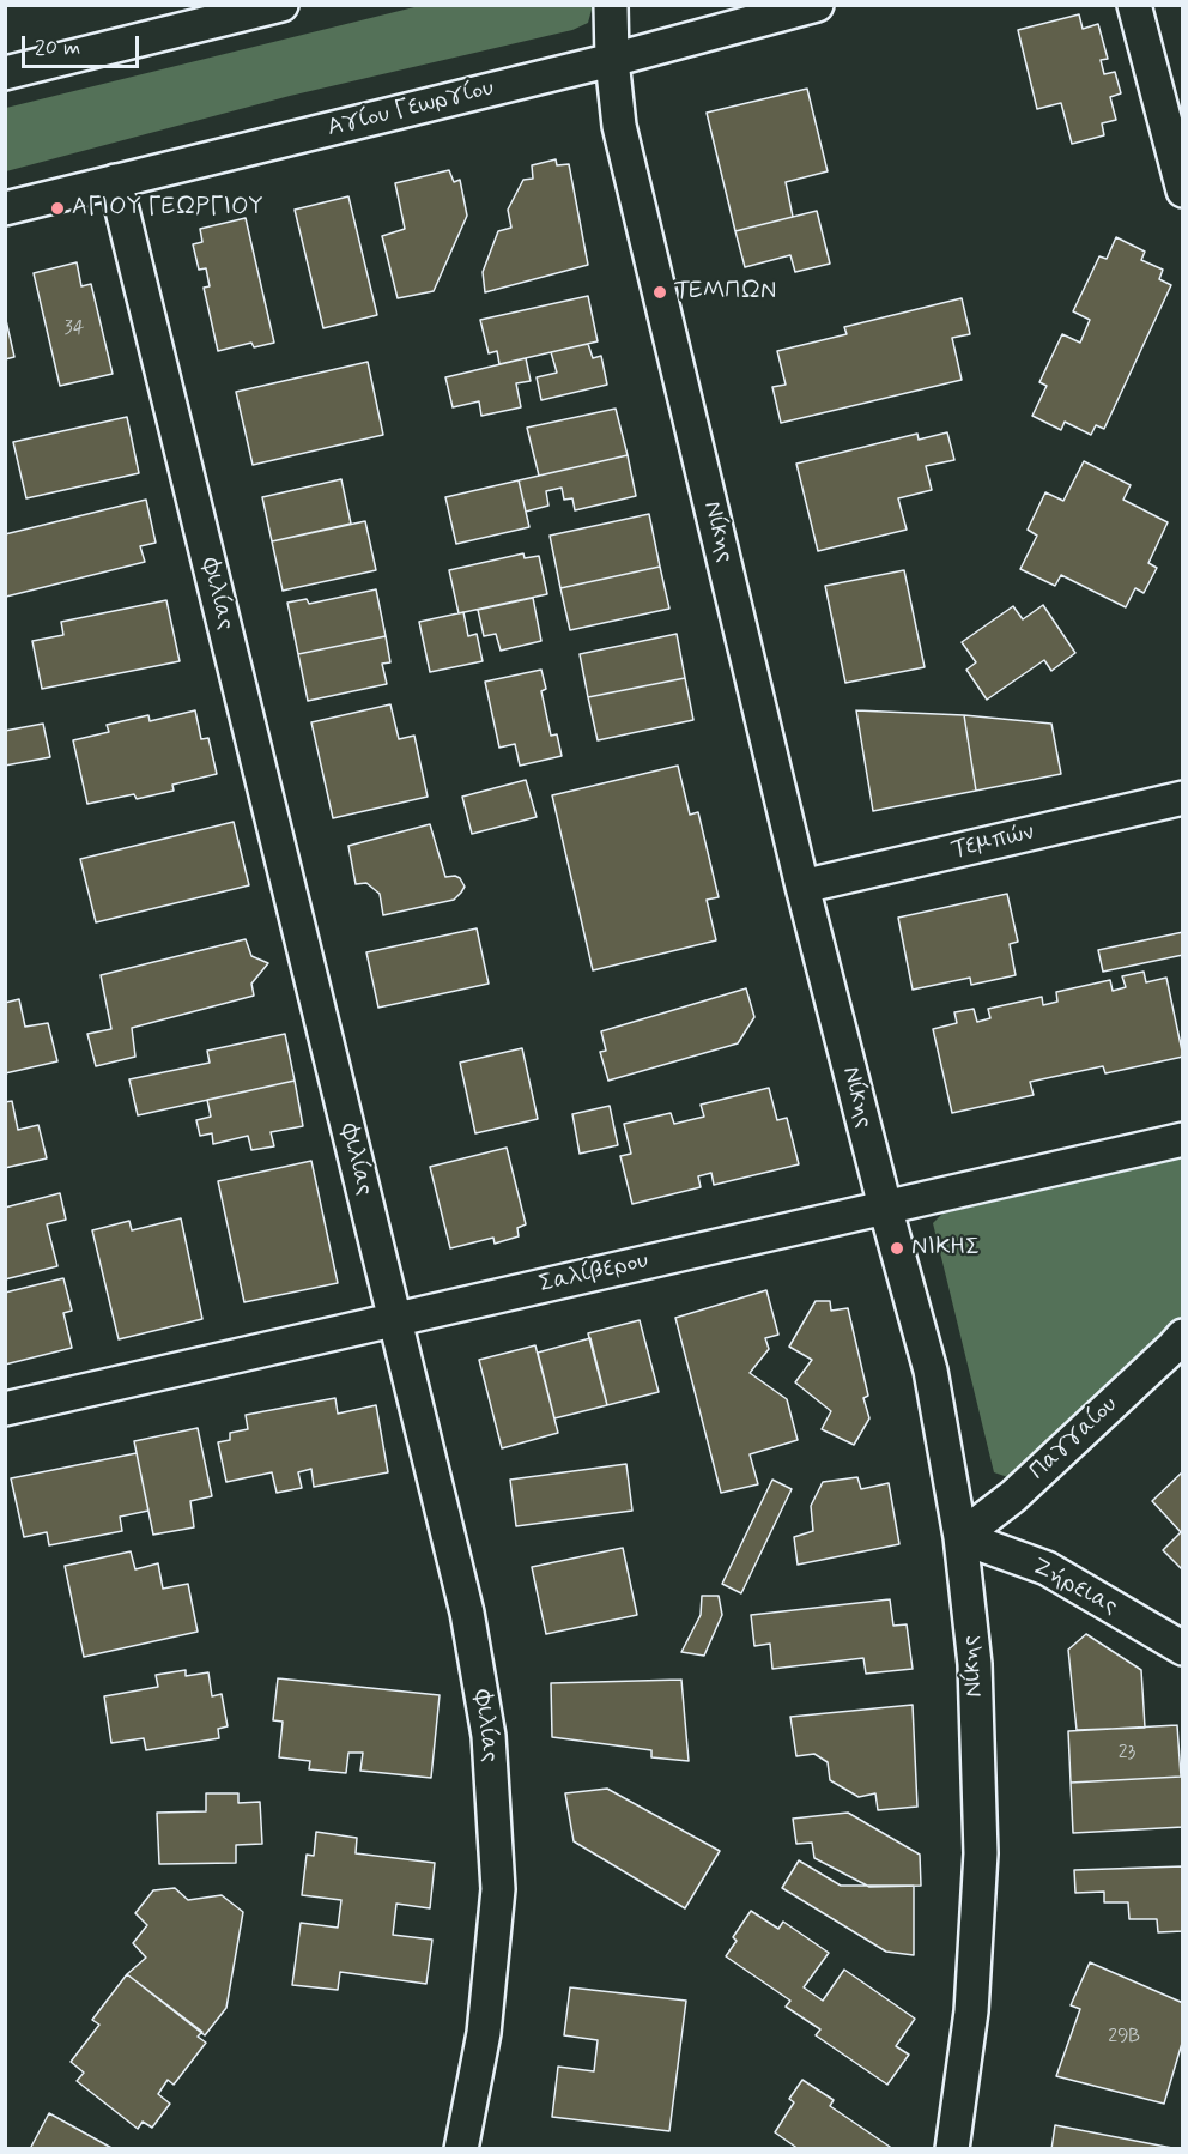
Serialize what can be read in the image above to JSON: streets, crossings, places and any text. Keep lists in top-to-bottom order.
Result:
{
  "streets": {
    "street": [
      "Αγίου Γεωργίου",
      "Νίκης",
      "Φιλίας",
      "Τεμπών",
      "Σαλίβερου",
      "Παγγαίου",
      "Ζήρειας"
    ]
  },
  "crossings": [
    ["Αγίου Γεωργίου", "Νίκης"],
    ["Αγίου Γεωργίου", "Φιλίας"],
    ["Νίκης", "Τεμπών"],
    ["Νίκης", "Σαλίβερου"],
    ["Νίκης", "Παγγαίου"],
    ["Νίκης", "Ζήρειας"],
    ["Φιλίας", "Σαλίβερου"],
    ["Παγγαίου", "Ζήρειας"]
  ],
  "places": ["ΑΓΙΟΥ ΓΕΩΡΓΙΟΥ", "ΤΕΜΠΩΝ", "ΝΙΚΗΣ"],
  "house_numbers": ["34", "23", "29Β"],
  "scale_bar": "20 m"
}
